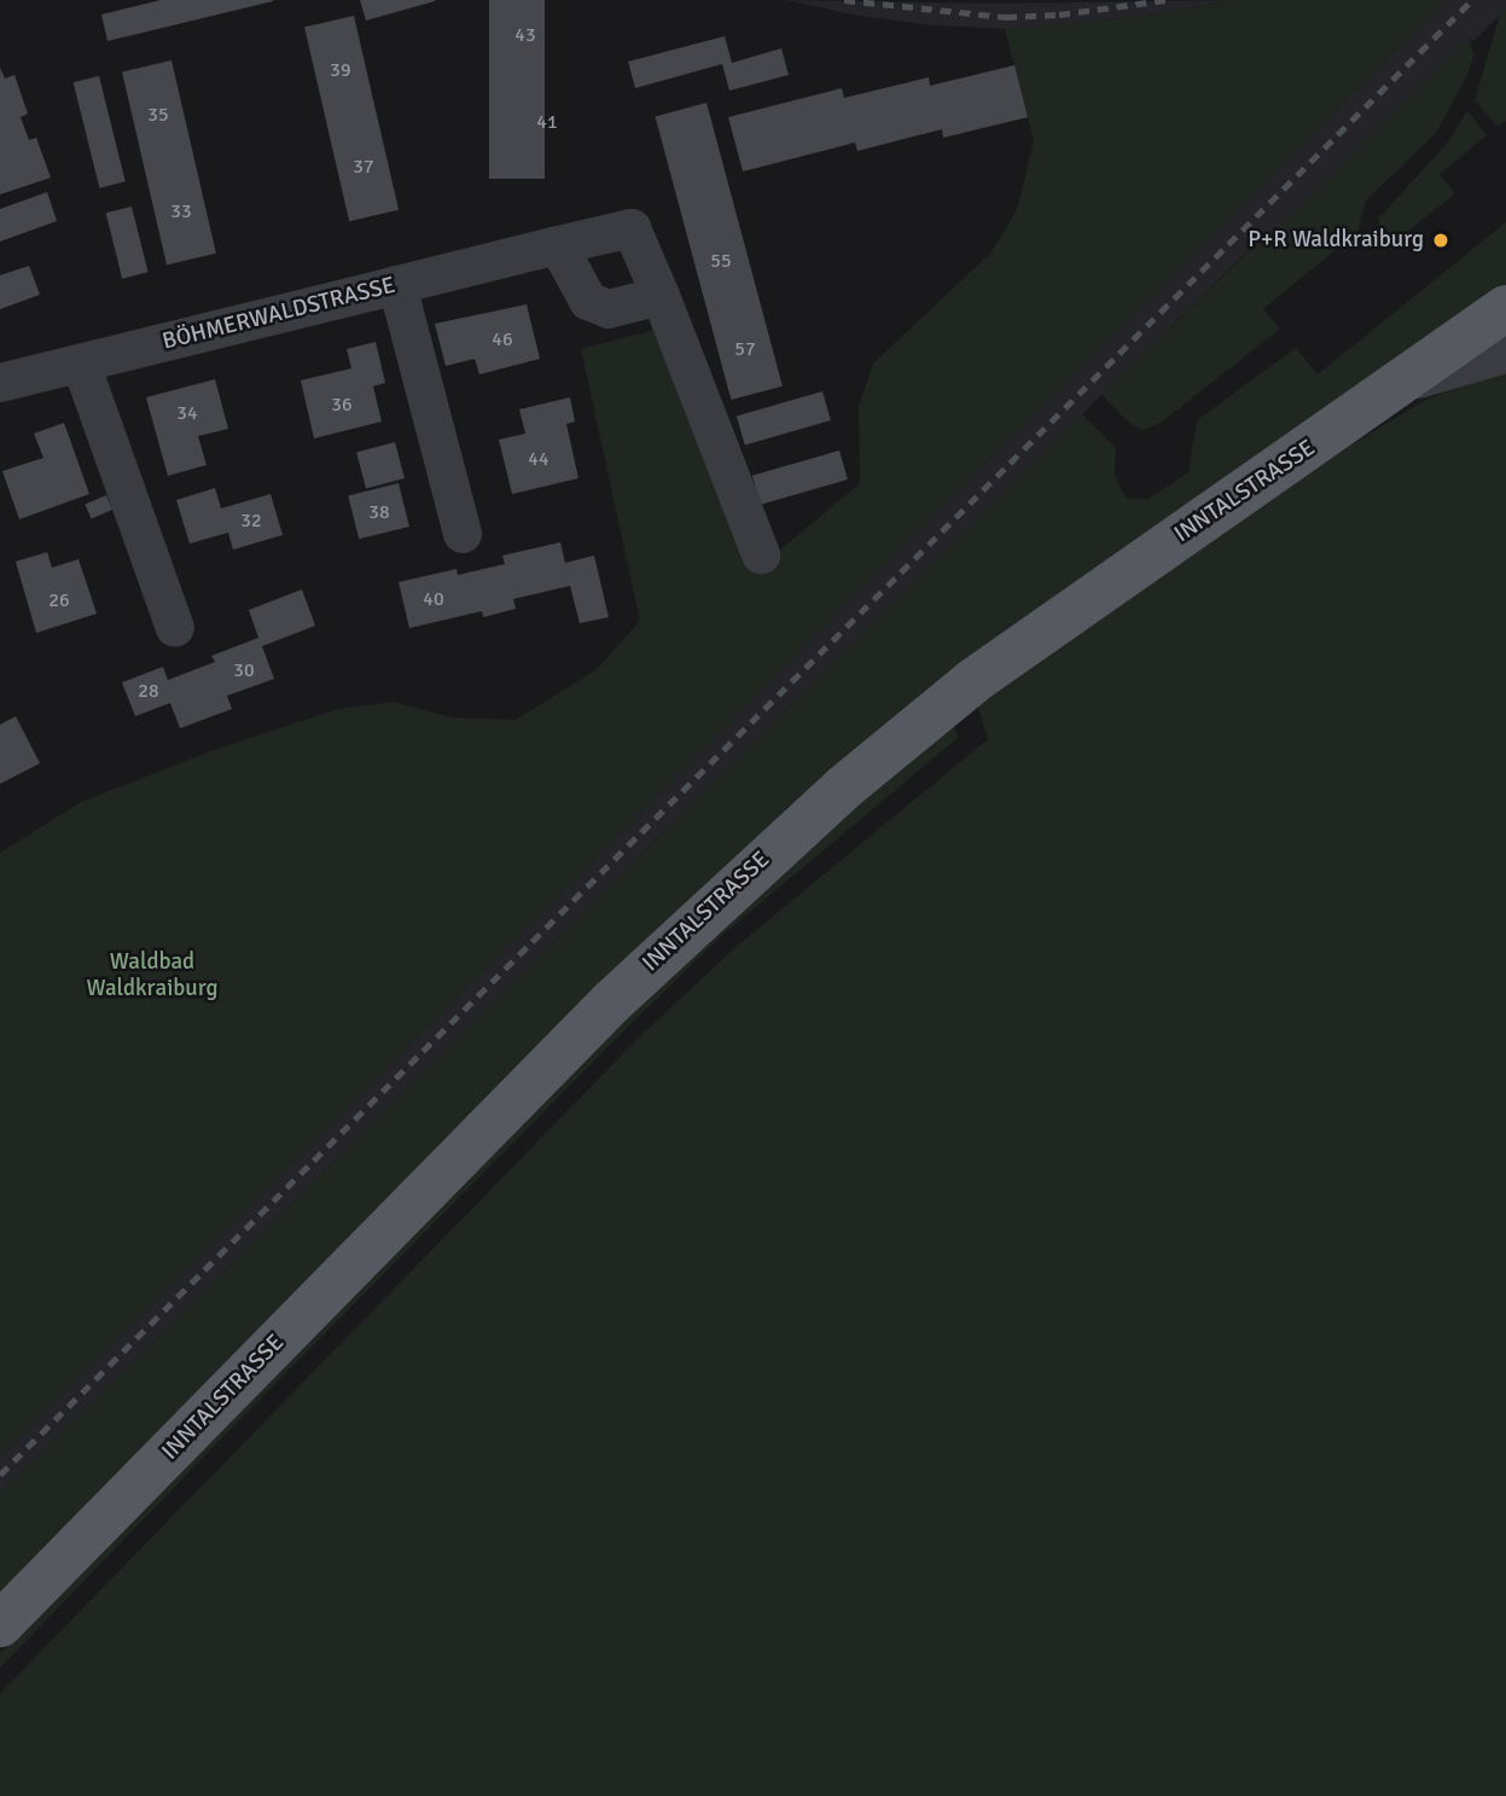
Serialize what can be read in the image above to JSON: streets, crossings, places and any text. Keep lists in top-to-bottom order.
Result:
{
  "streets": {
    "main road": ["INNTALSTRASSE"],
    "street": ["BÖHMERWALDSTRASSE"]
  },
  "parks": ["Waldbad Waldkraiburg"],
  "places": ["P+R Waldkraiburg"],
  "house_numbers": [
    "43",
    "39",
    "35",
    "41",
    "37",
    "33",
    "55",
    "46",
    "57",
    "36",
    "34",
    "44",
    "38",
    "32",
    "40",
    "26",
    "30",
    "28"
  ]
}
